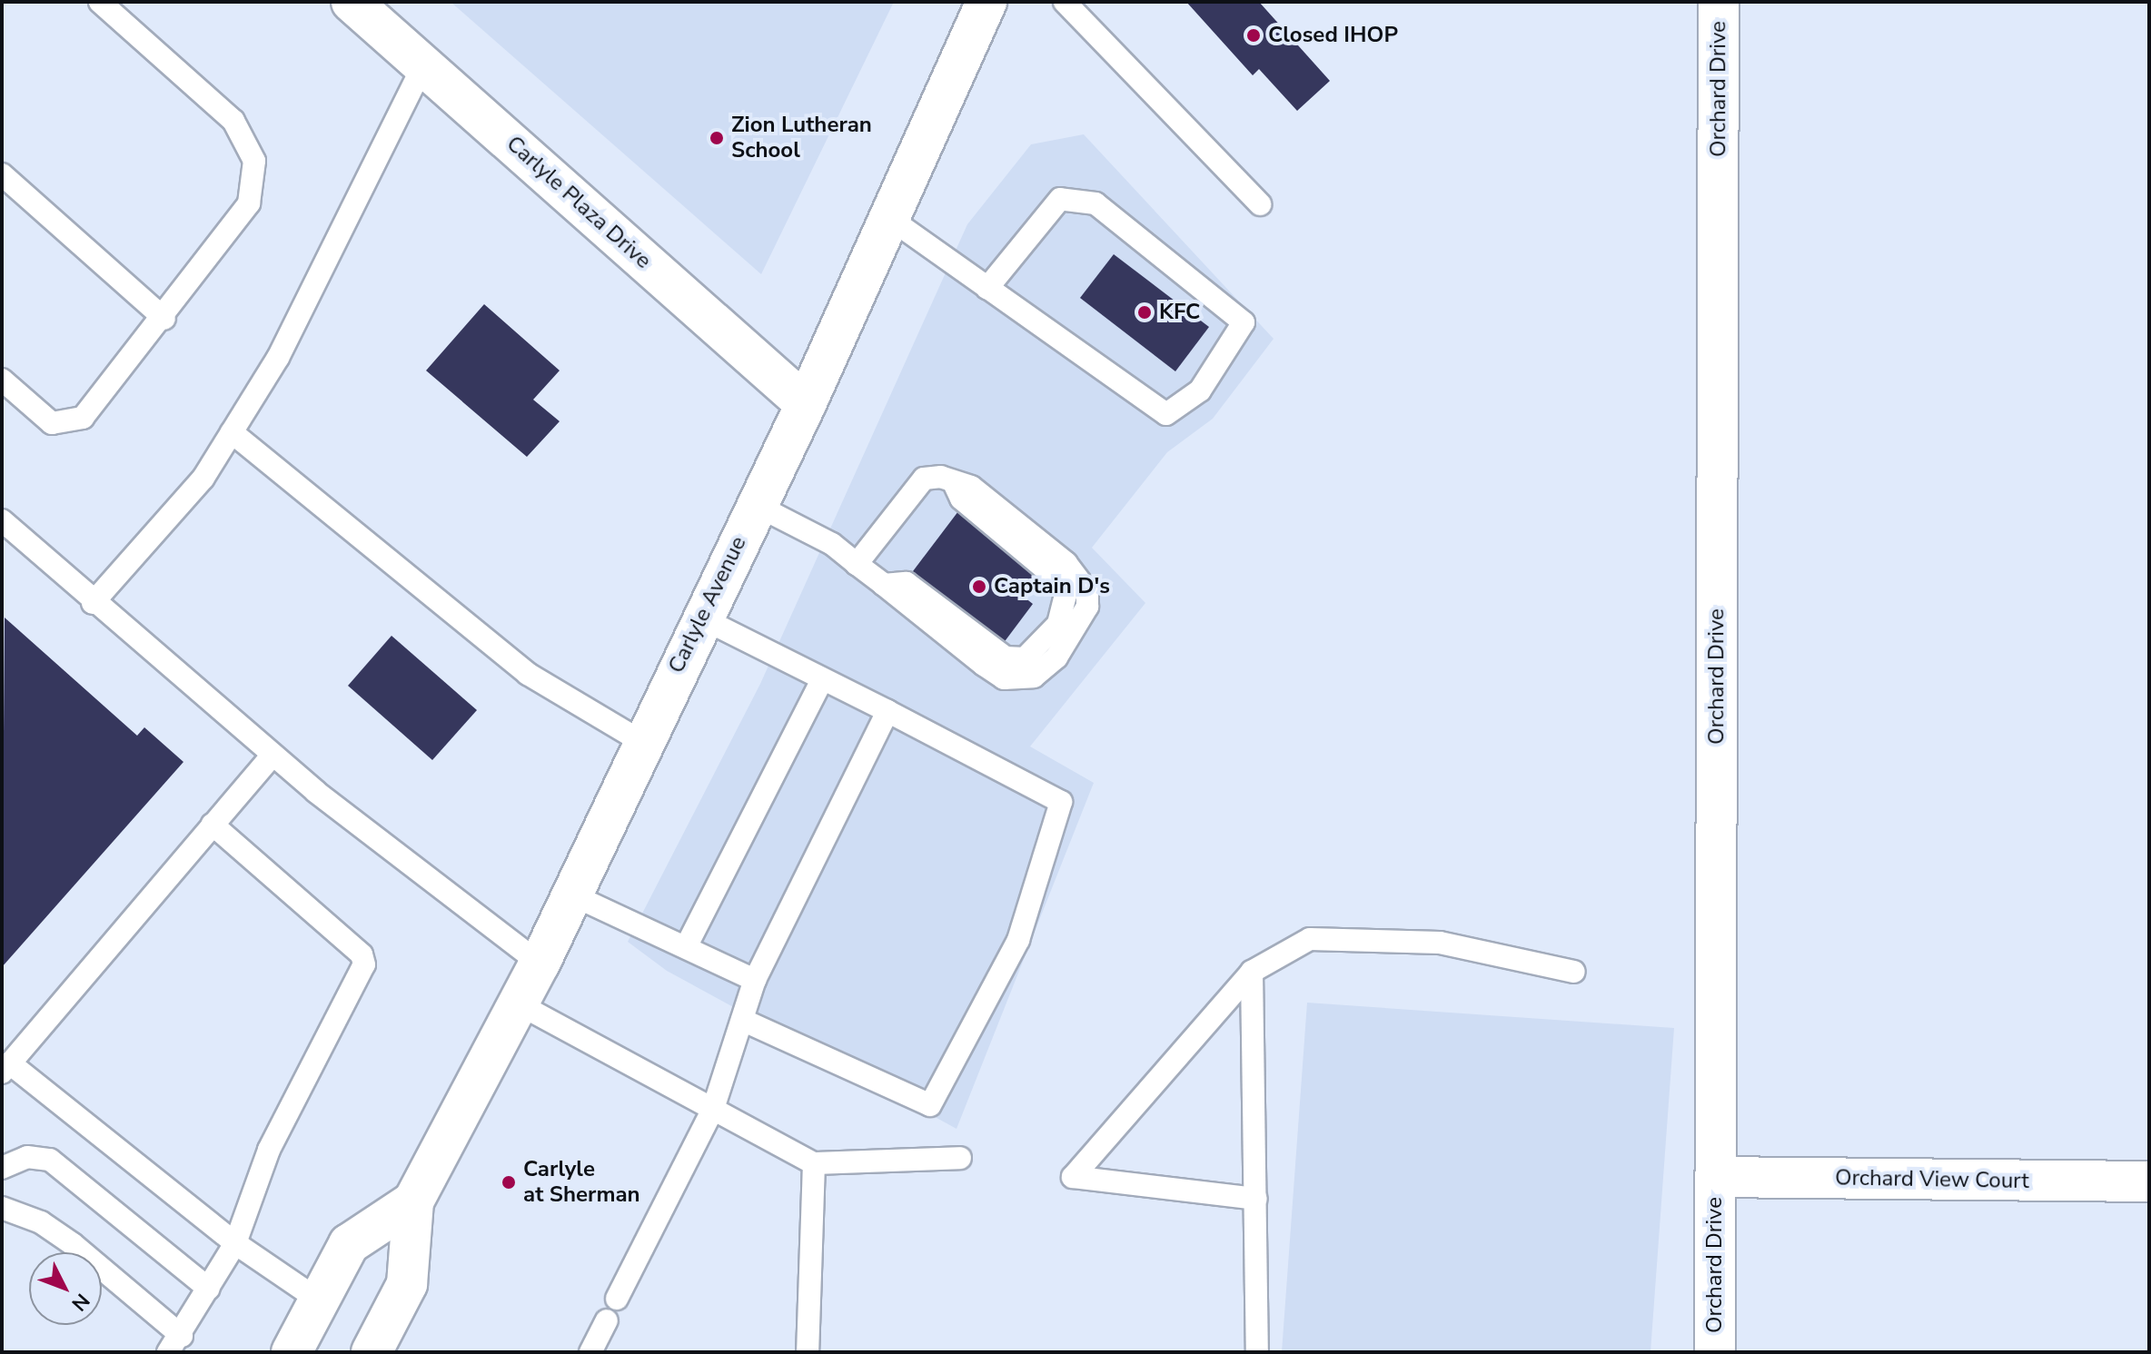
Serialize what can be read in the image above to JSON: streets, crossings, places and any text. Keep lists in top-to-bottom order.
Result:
{
  "streets": {
    "street": [
      "Orchard Drive",
      "Carlyle Plaza Drive",
      "Carlyle Avenue",
      "Orchard View Court"
    ]
  },
  "crossings": [
    ["Orchard Drive", "Orchard View Court"],
    ["Carlyle Plaza Drive", "Carlyle Avenue"]
  ],
  "places": [
    "Closed IHOP",
    "Zion Lutheran School",
    "KFC",
    "Captain D's",
    "Carlyle at Sherman"
  ],
  "north": "bottom right"
}
